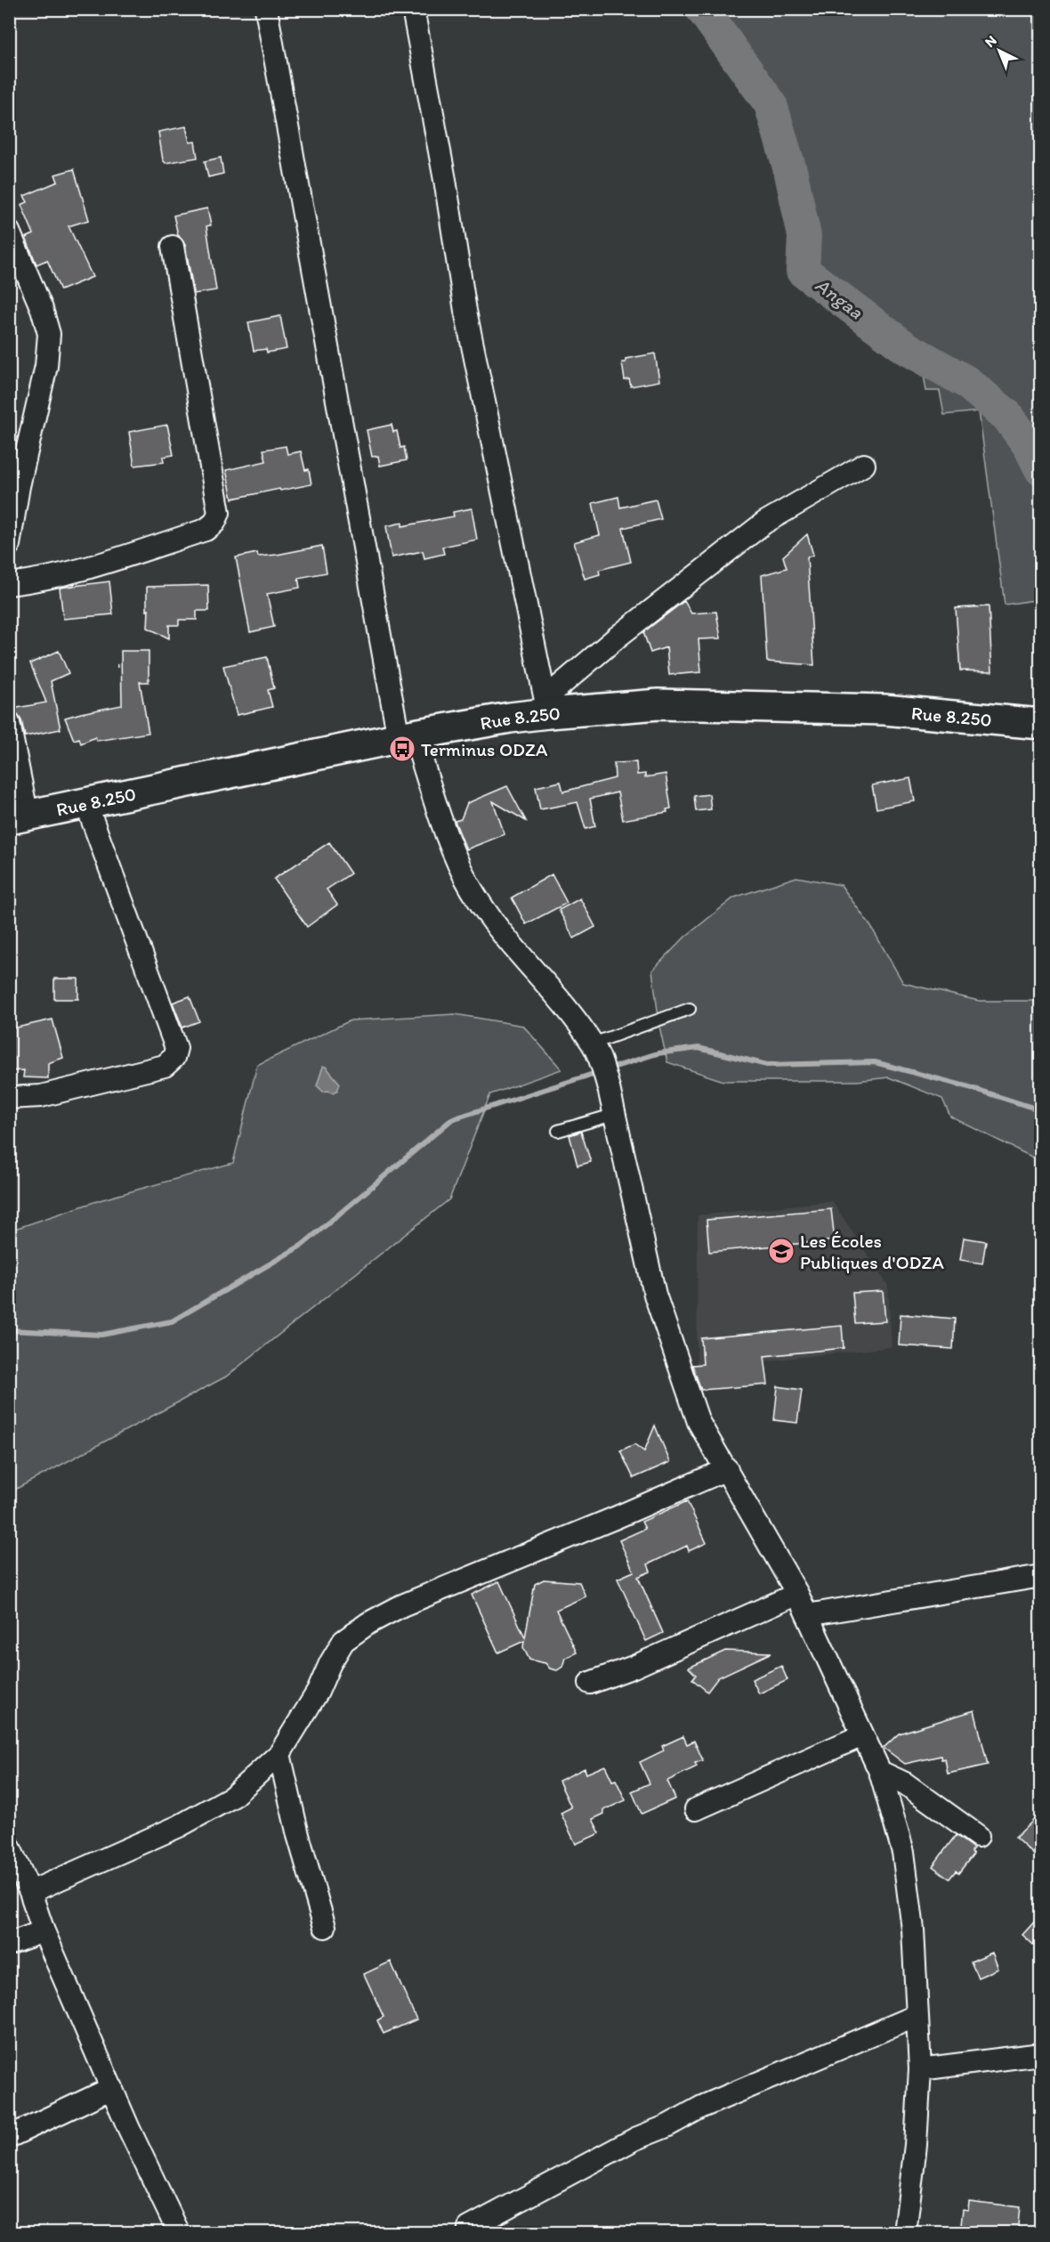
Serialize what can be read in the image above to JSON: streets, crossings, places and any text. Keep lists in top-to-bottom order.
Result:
{
  "streets": {
    "highway": ["Rue 8.250"]
  },
  "water": ["Angaa"],
  "places": {
    "bus stop": ["Terminus ODZA"],
    "school or university": ["Les Écoles Publiques d'ODZA"]
  },
  "north": "top left"
}
